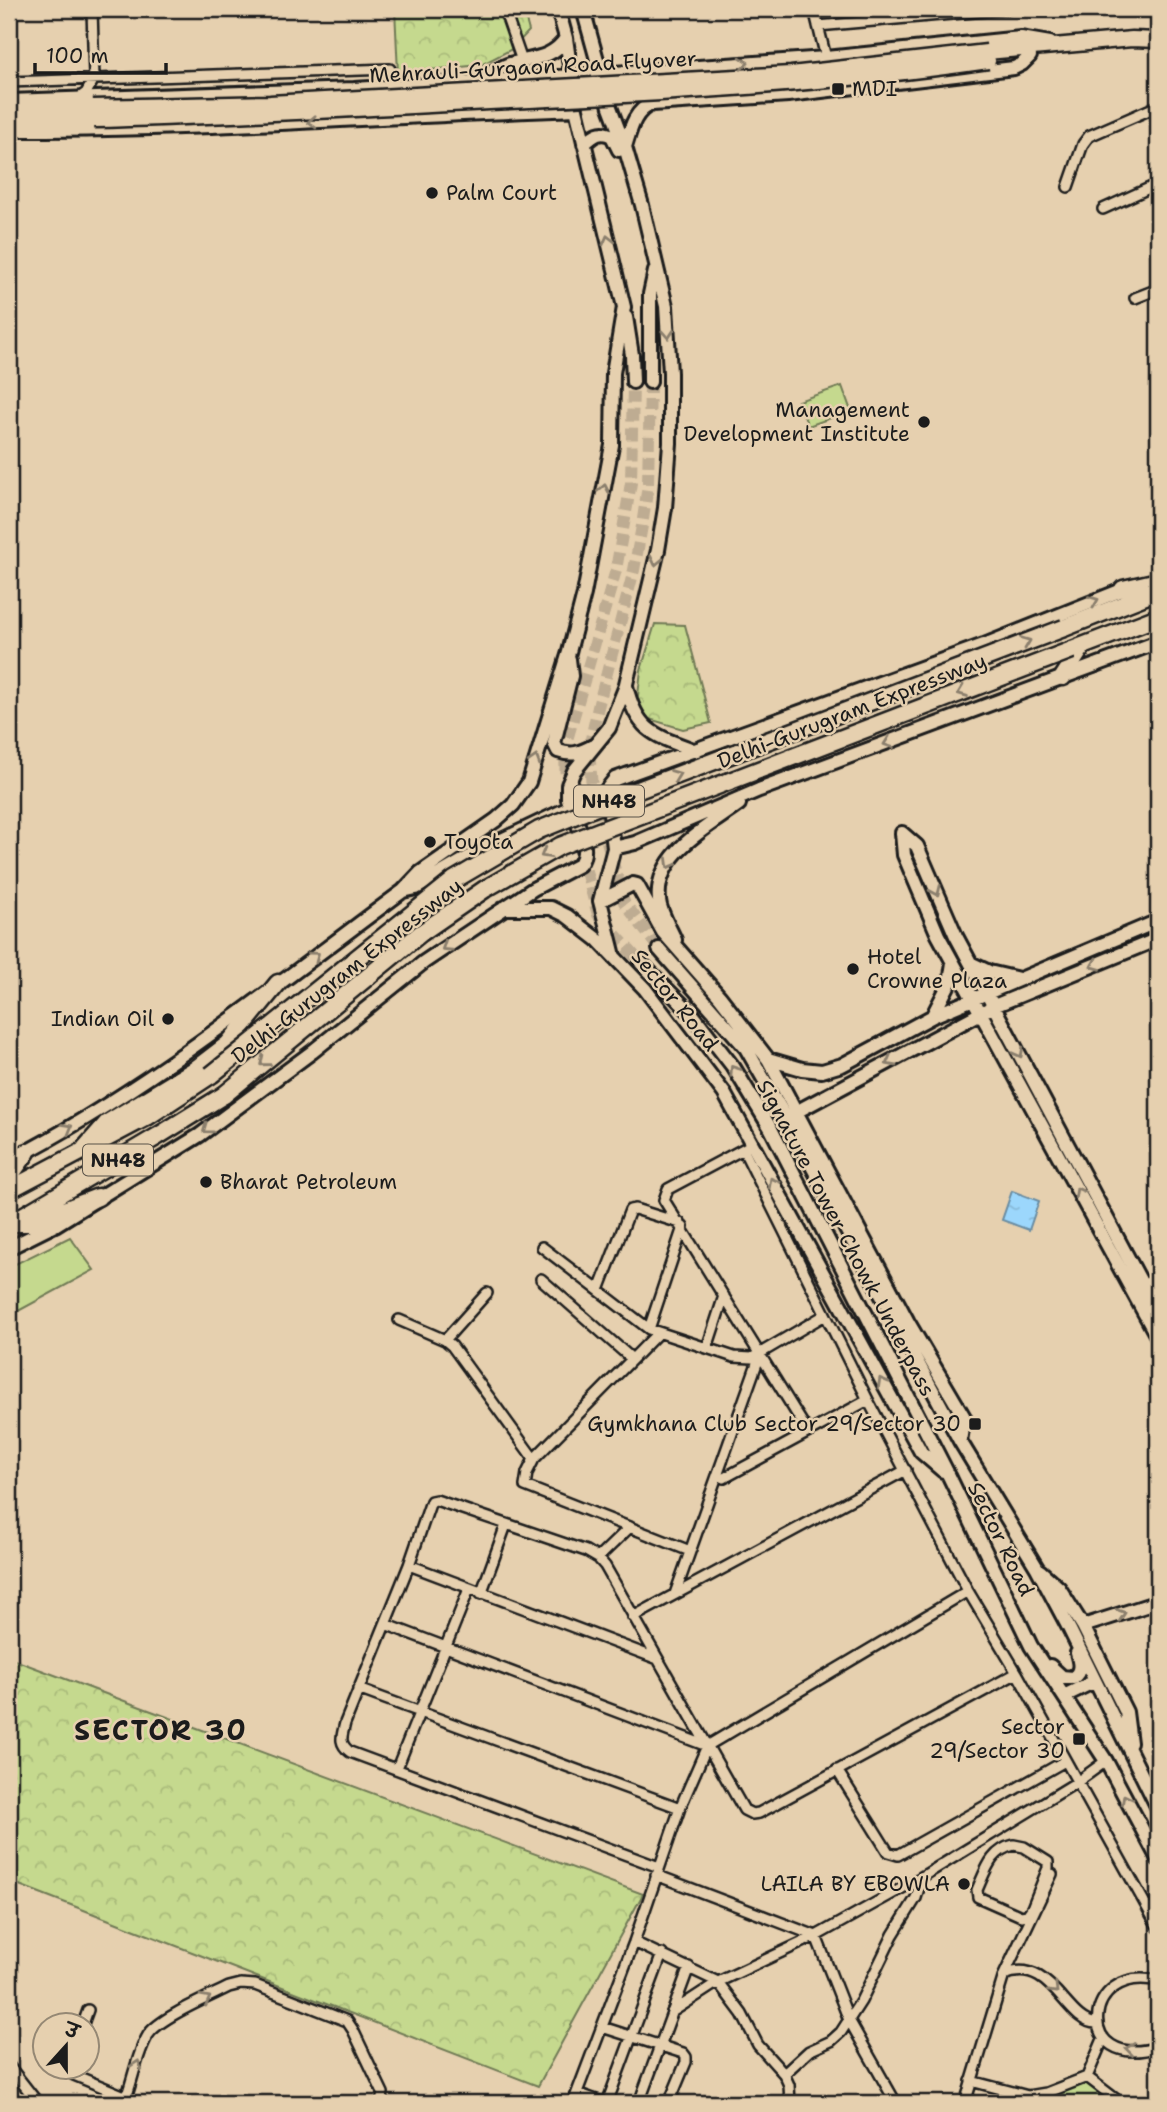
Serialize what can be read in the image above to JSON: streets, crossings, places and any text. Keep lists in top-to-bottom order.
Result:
{
  "streets": {
    "highway": ["Delhi-Gurugram Expressway", "NH48"],
    "main road": ["Mehrauli-Gurgaon Road Flyover"],
    "street": ["Sector Road", "Signature Tower Chowk Underpass"]
  },
  "crossings": [
    ["Sector Road", "Signature Tower Chowk Underpass"]
  ],
  "districts": ["SECTOR 30"],
  "places": {
    "transit": ["MDI", "Gymkhana Club Sector 29/Sector 30", "Sector 29/Sector 30"],
    "other": [
      "Palm Court",
      "Management Development Institute",
      "Toyota",
      "Hotel Crowne Plaza",
      "Indian Oil",
      "Bharat Petroleum",
      "LAILA BY EBOWLA"
    ]
  },
  "scale_bar": "100 m",
  "north": "top"
}
